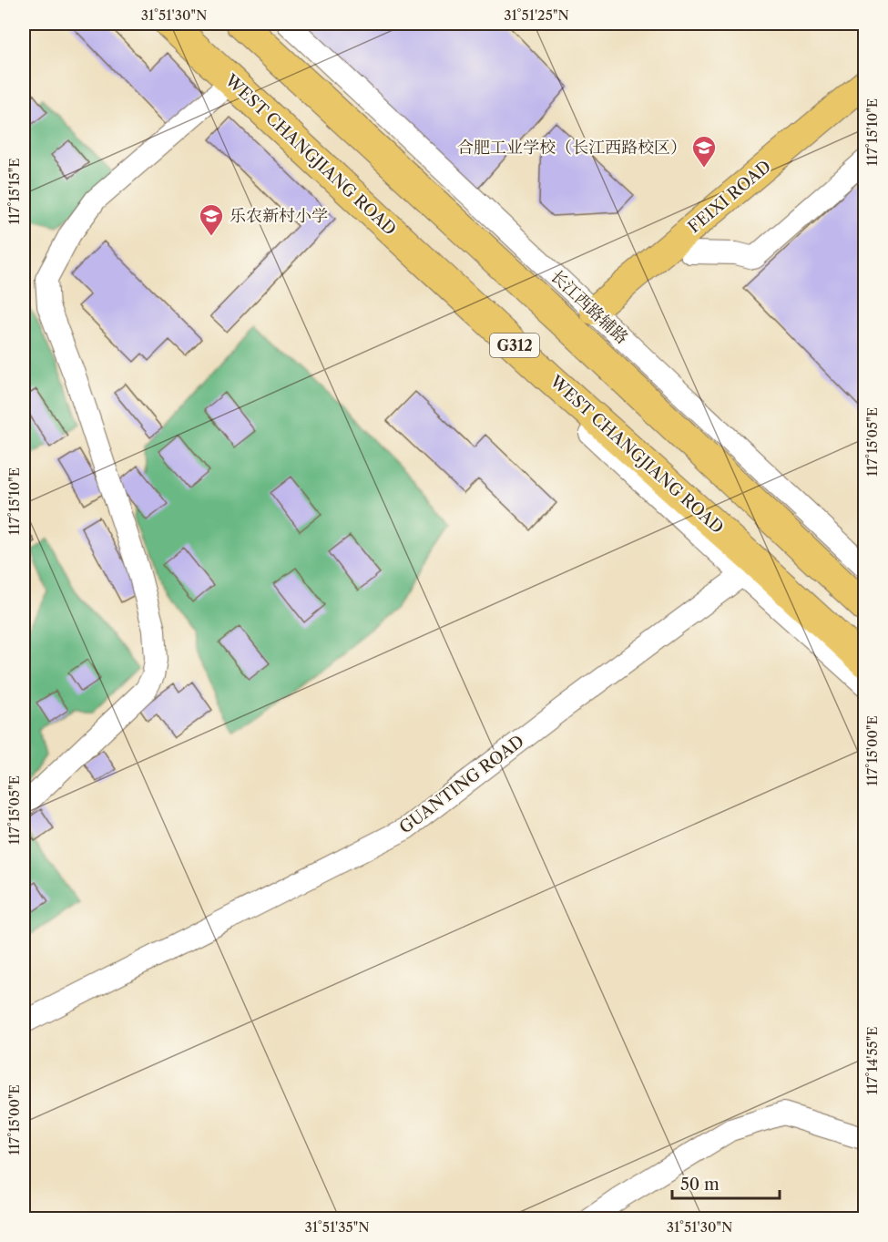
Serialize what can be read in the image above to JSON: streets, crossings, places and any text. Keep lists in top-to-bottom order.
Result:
{
  "streets": {
    "highway": ["WEST CHANGJIANG ROAD", "G312"],
    "main road": ["FEIXI ROAD"],
    "street": ["长江西路辅路", "GUANTING ROAD"]
  },
  "crossings": [
    ["WEST CHANGJIANG ROAD", "GUANTING ROAD"],
    ["FEIXI ROAD", "长江西路辅路"]
  ],
  "places": {
    "school or university": ["合肥工业学校（长江西路校区）", "乐农新村小学"]
  },
  "scale_bar": "50 m",
  "coordinates": [
    "31°51'30\"N",
    "31°51'25\"N",
    "117°15'10\"E",
    "117°15'15\"E",
    "117°15'05\"E",
    "117°15'00\"E",
    "117°14'55\"E",
    "31°51'35\"N"
  ]
}
